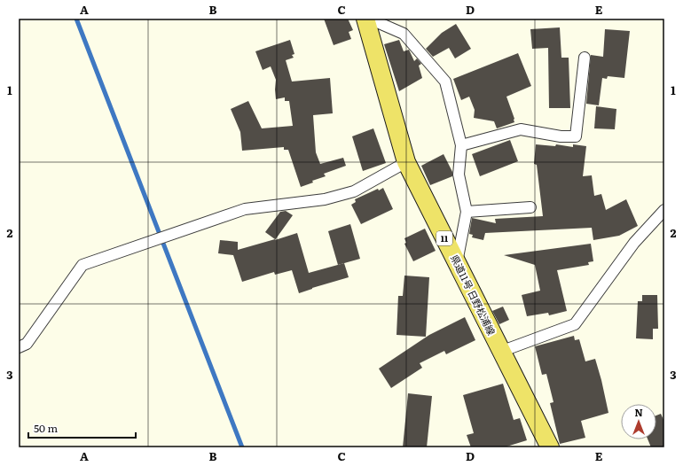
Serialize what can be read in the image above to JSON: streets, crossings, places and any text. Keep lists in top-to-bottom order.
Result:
{
  "streets": {
    "main road": ["11", "県道11号 日野松浦線"]
  },
  "scale_bar": "50 m",
  "north": "top",
  "grid": {
    "columns": [
      "A",
      "B",
      "C",
      "D",
      "E"
    ],
    "rows": ["1", "2", "3"]
  }
}
